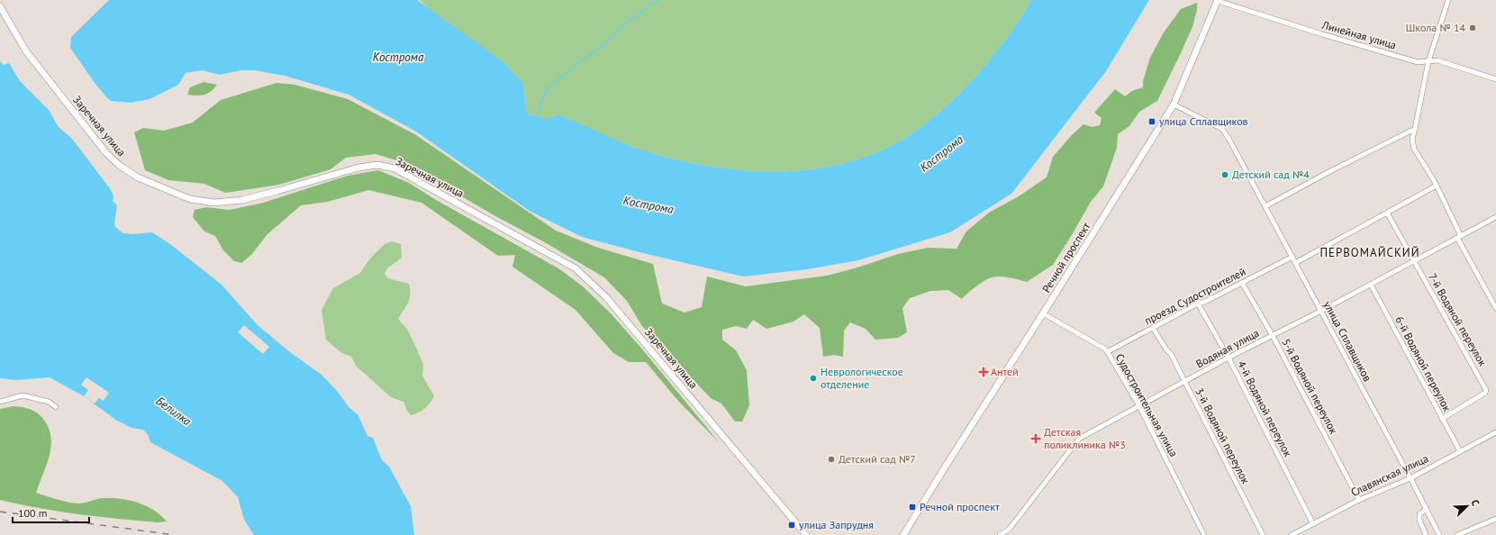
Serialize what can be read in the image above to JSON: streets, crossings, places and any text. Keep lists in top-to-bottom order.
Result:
{
  "streets": {
    "street": [
      "Линейная улица",
      "Заречная улица",
      "Речной проспект",
      "проезд Судостроителей",
      "7-й Водяной переулок",
      "улица Сплавщиков",
      "Водяная улица",
      "6-й Водяной переулок",
      "5-й Водяной переулок",
      "Судостроительная улица",
      "4-й Водяной переулок",
      "3-й Водяной переулок",
      "Славянская улица"
    ]
  },
  "crossings": [
    ["Линейная улица", "Речной проспект"],
    ["Речной проспект", "улица Сплавщиков"],
    ["Речной проспект", "Судостроительная улица"],
    ["проезд Судостроителей", "улица Сплавщиков"],
    ["проезд Судостроителей", "5-й Водяной переулок"],
    ["проезд Судостроителей", "Судостроительная улица"],
    ["проезд Судостроителей", "4-й Водяной переулок"],
    ["проезд Судостроителей", "3-й Водяной переулок"],
    ["7-й Водяной переулок", "Водяная улица"],
    ["7-й Водяной переулок", "6-й Водяной переулок"],
    ["улица Сплавщиков", "Водяная улица"],
    ["улица Сплавщиков", "Славянская улица"],
    ["Водяная улица", "6-й Водяной переулок"],
    ["Водяная улица", "5-й Водяной переулок"],
    ["Водяная улица", "Судостроительная улица"],
    ["Водяная улица", "4-й Водяной переулок"],
    ["Водяная улица", "3-й Водяной переулок"],
    ["6-й Водяной переулок", "Славянская улица"],
    ["5-й Водяной переулок", "Славянская улица"],
    ["4-й Водяной переулок", "Славянская улица"]
  ],
  "districts": ["ПЕРВОМАЙСКИЙ"],
  "water": ["Кострома", "Белилка"],
  "places": {
    "other": [
      "Школа № 14",
      "Детский сад №4",
      "Неврологическое отделение",
      "Детский сад №7"
    ],
    "transit": ["улица Сплавщиков", "Речной проспект", "улица Запрудня"],
    "health": ["Антей", "Детская поликлиника №3"]
  },
  "scale_bar": "100 m",
  "north": "top right"
}
